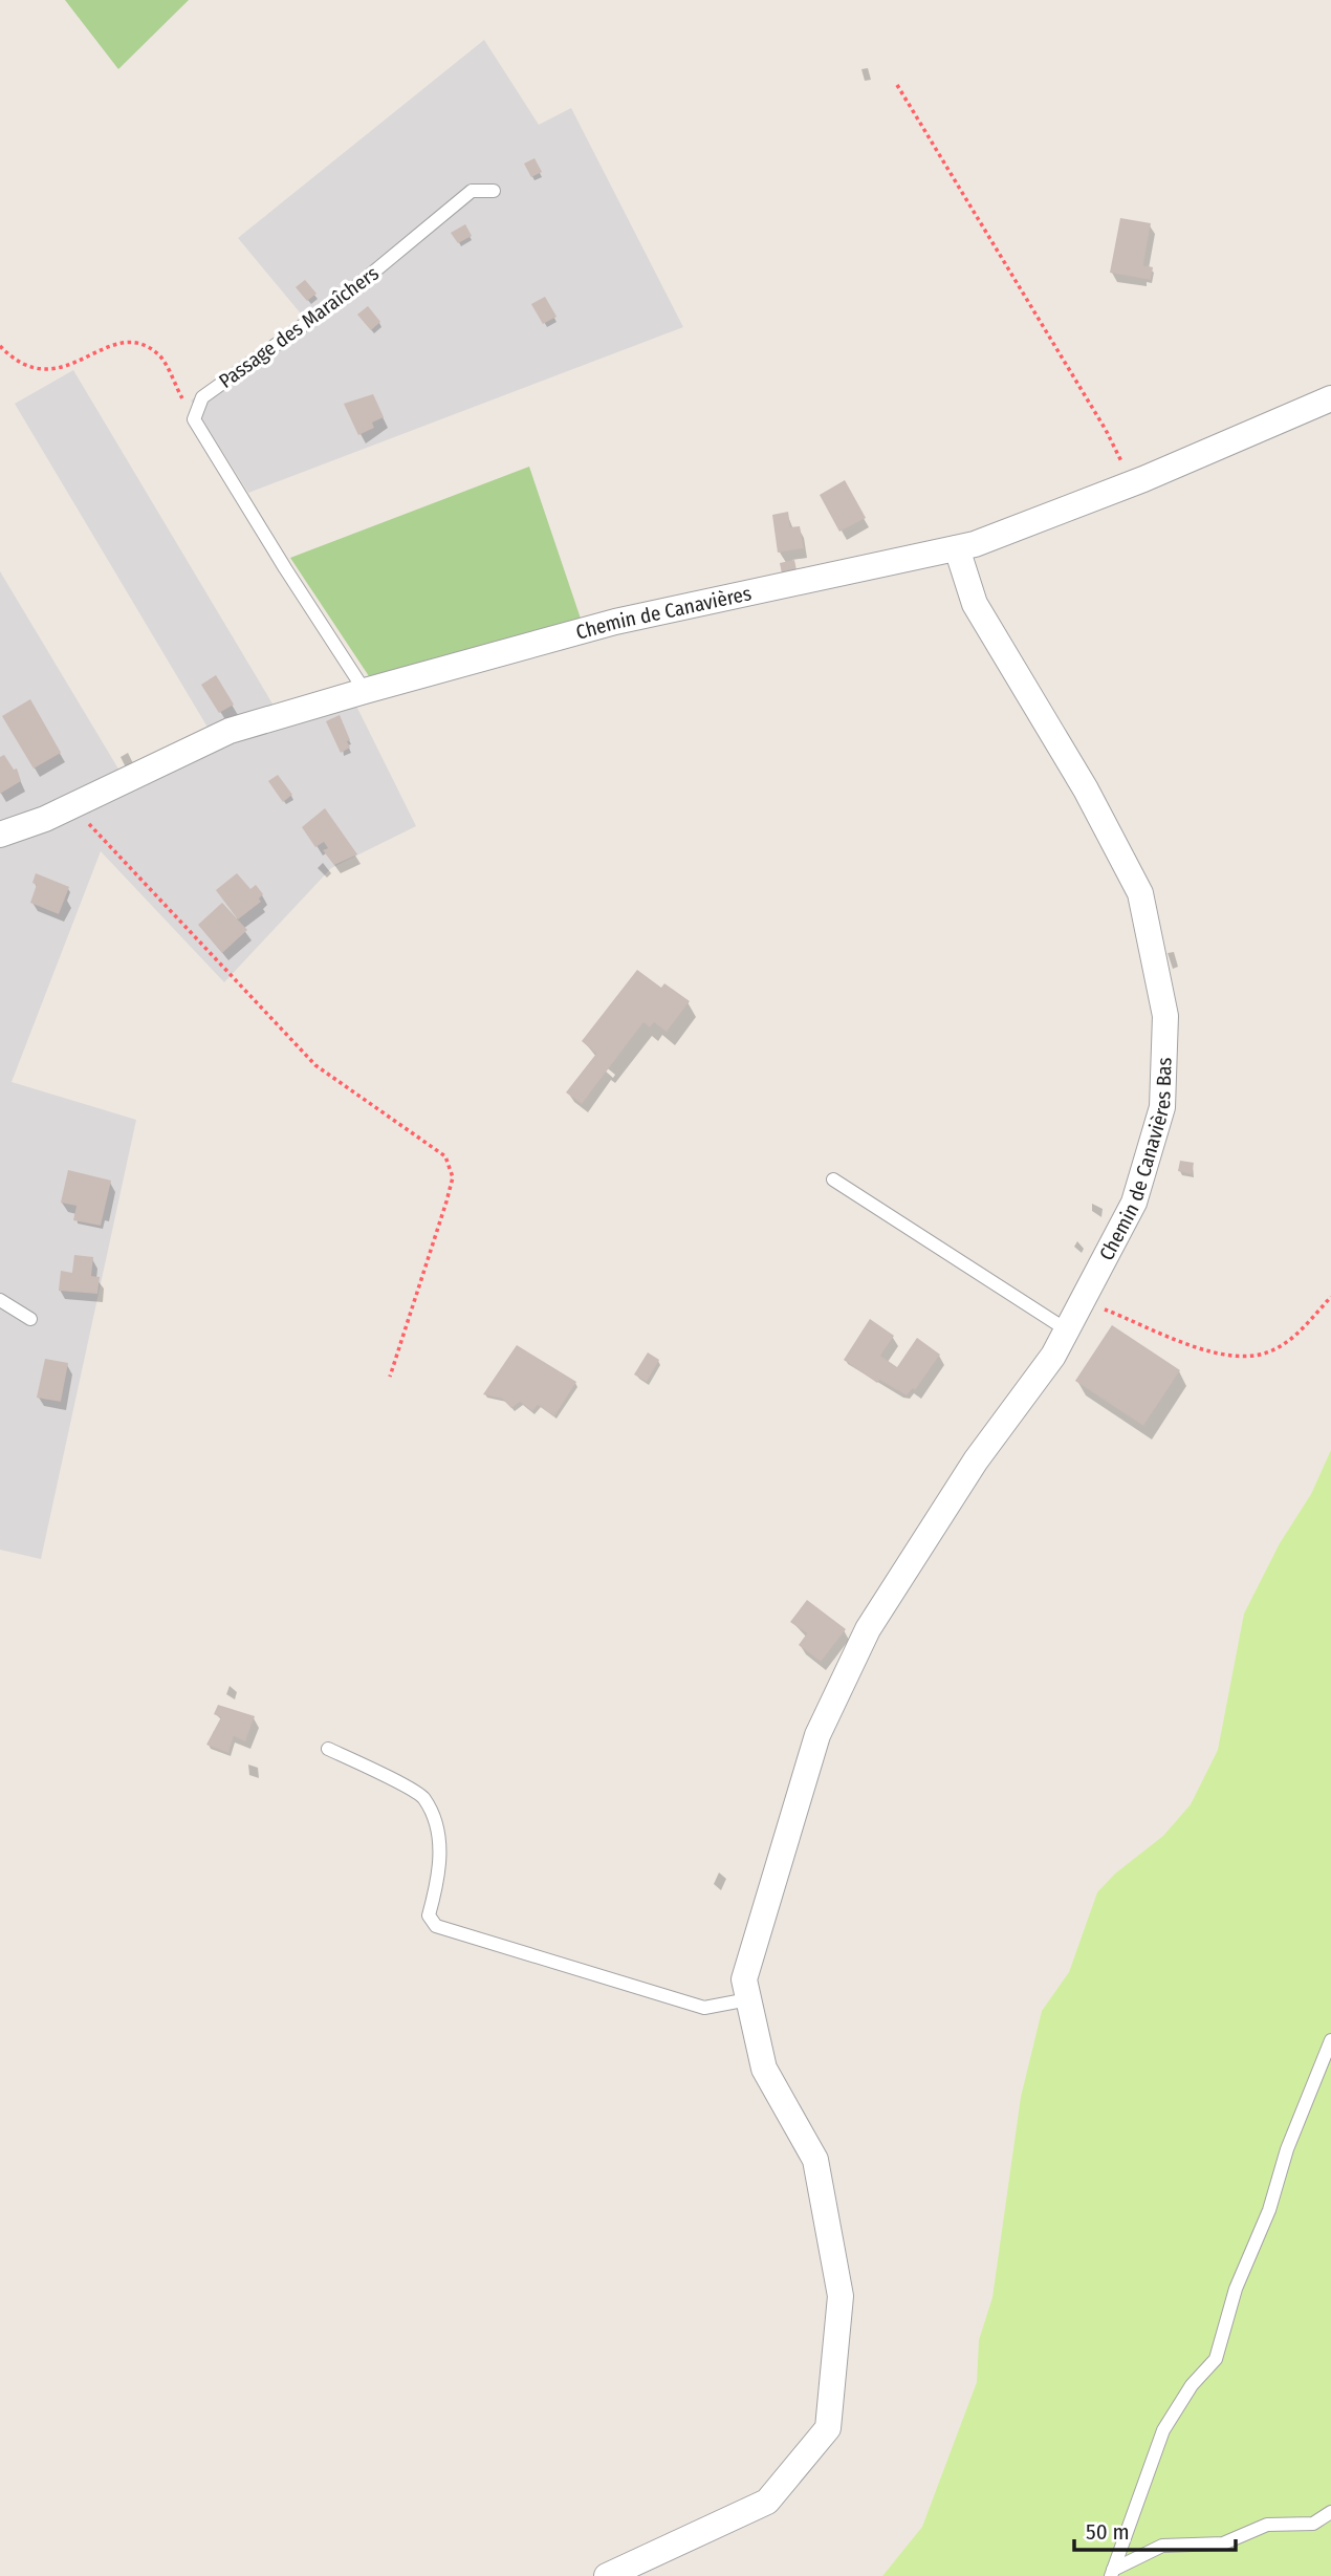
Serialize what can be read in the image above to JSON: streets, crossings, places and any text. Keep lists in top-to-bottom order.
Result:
{
  "streets": {
    "street": ["Chemin de Canavières", "Chemin de Canavières Bas"],
    "lane": ["Passage des Maraîchers"]
  },
  "crossings": [
    ["Chemin de Canavières", "Chemin de Canavières Bas"]
  ],
  "scale_bar": "50 m"
}
